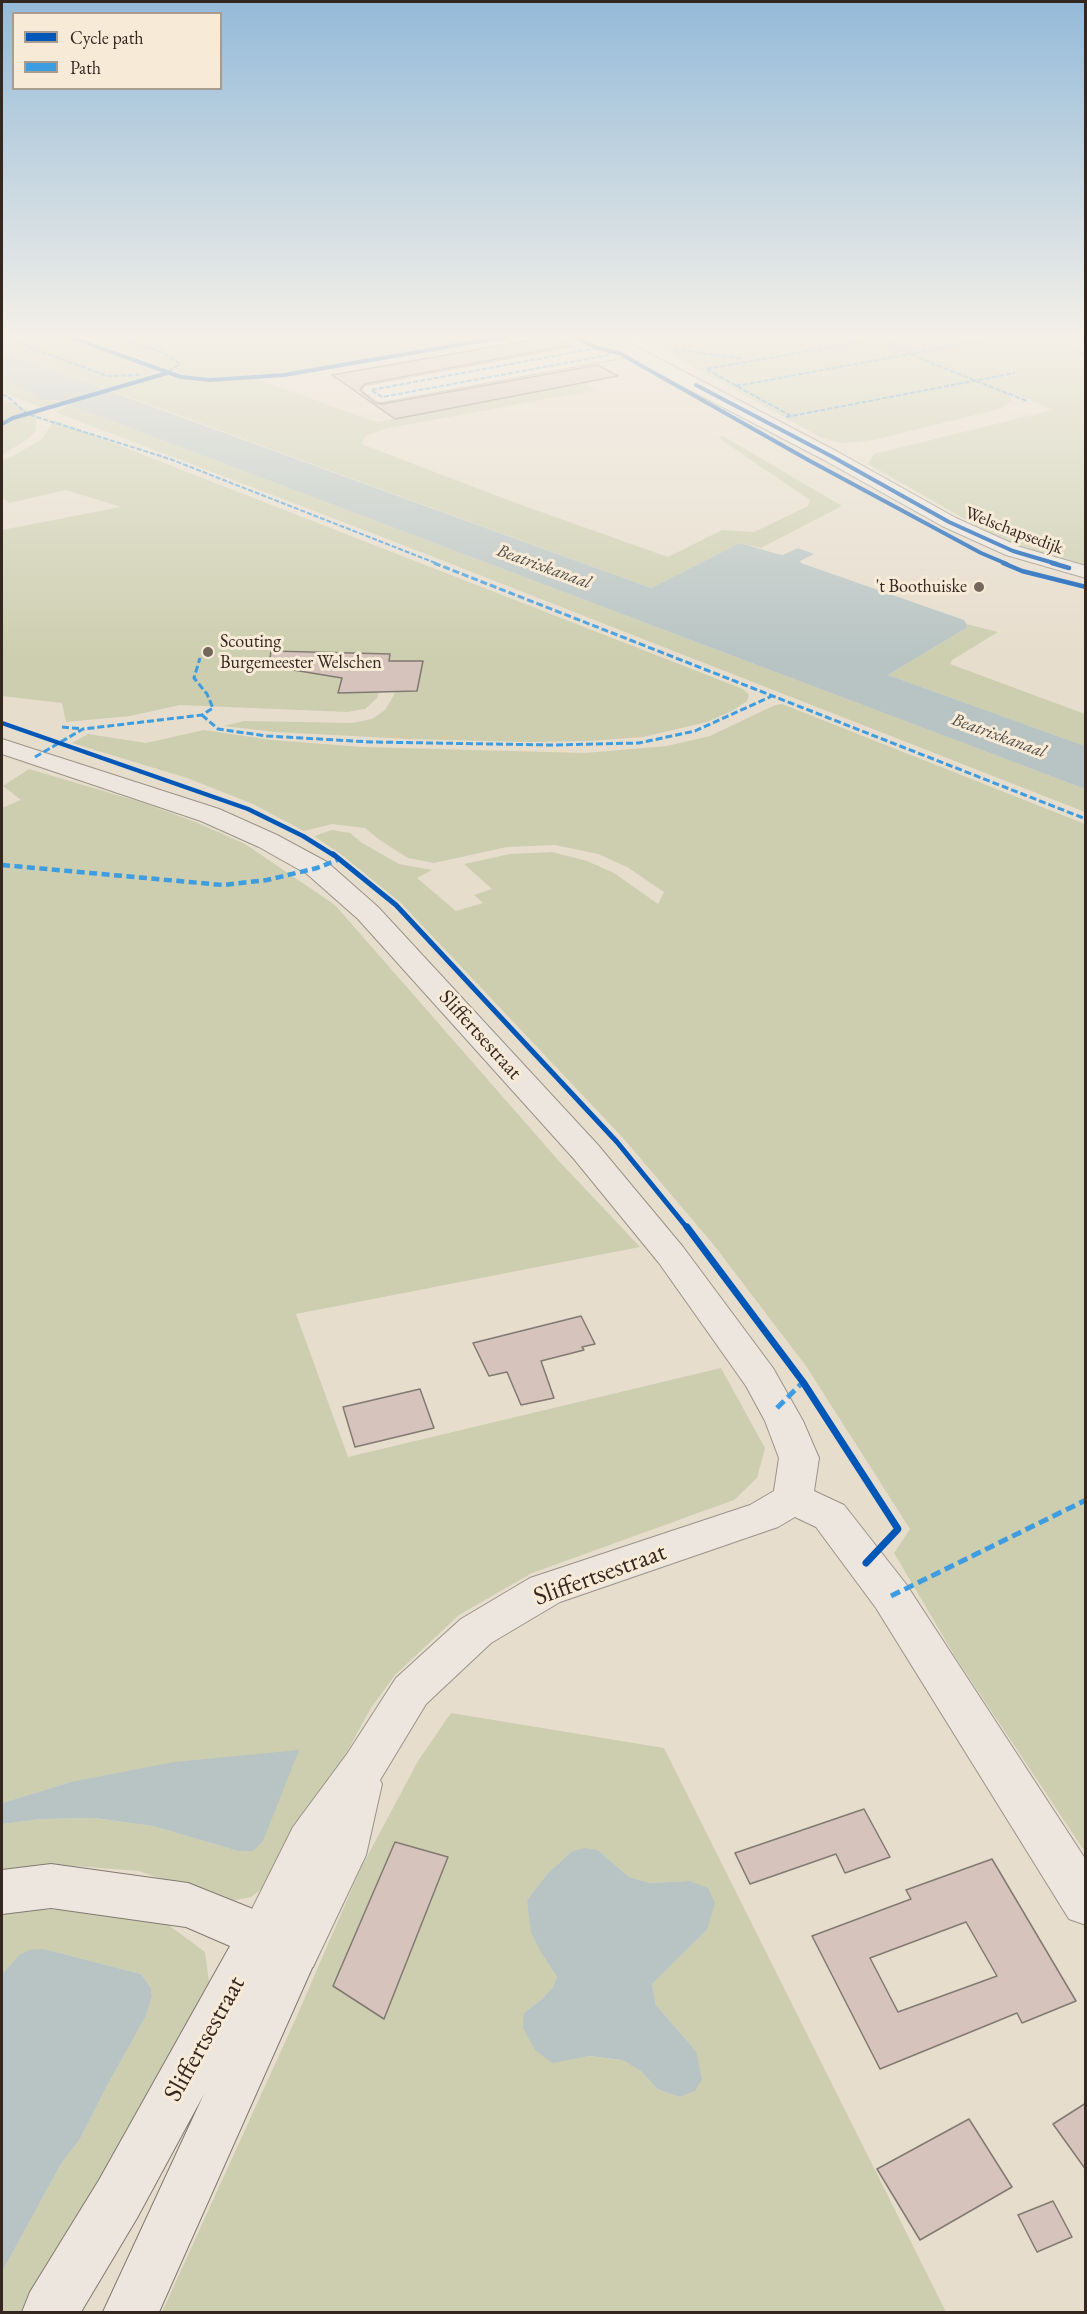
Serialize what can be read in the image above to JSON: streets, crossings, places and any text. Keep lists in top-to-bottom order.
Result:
{
  "streets": {
    "street": ["Welschapsedijk", "Sliffertsestraat"]
  },
  "water": ["Beatrixkanaal"],
  "places": ["'t Boothuiske", "Scouting Burgemeester Welschen"],
  "legend": ["Cycle path", "Path"]
}
